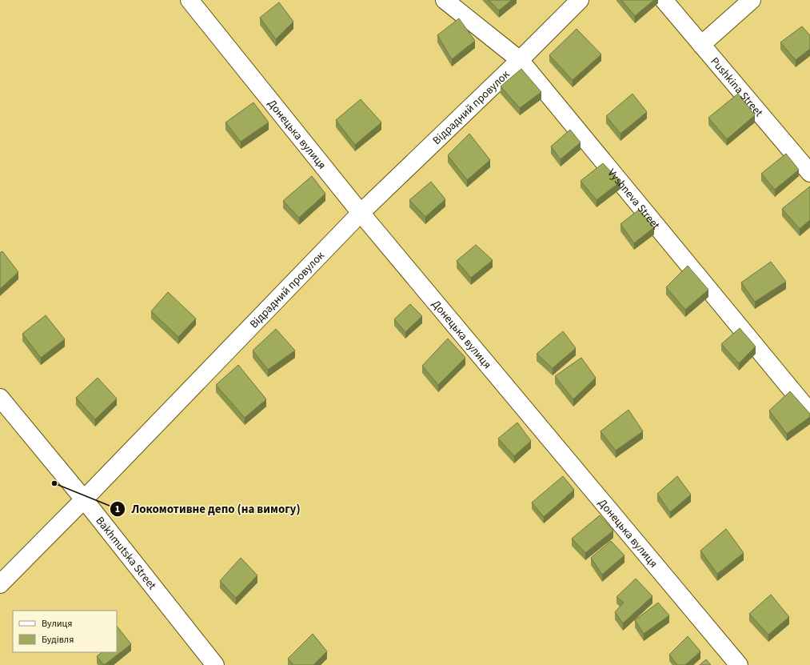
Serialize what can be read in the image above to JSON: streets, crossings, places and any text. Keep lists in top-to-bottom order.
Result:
{
  "streets": {
    "street": [
      "Pushkina Street",
      "Відрадний провулок",
      "Донецька вулиця",
      "Vyshneva Street",
      "Bakhmutska Street"
    ]
  },
  "crossings": [
    ["Відрадний провулок", "Донецька вулиця"],
    ["Відрадний провулок", "Vyshneva Street"],
    ["Відрадний провулок", "Bakhmutska Street"]
  ],
  "places": ["Локомотивне депо (на вимогу)"],
  "legend": ["Вулиця", "Будівля"]
}
